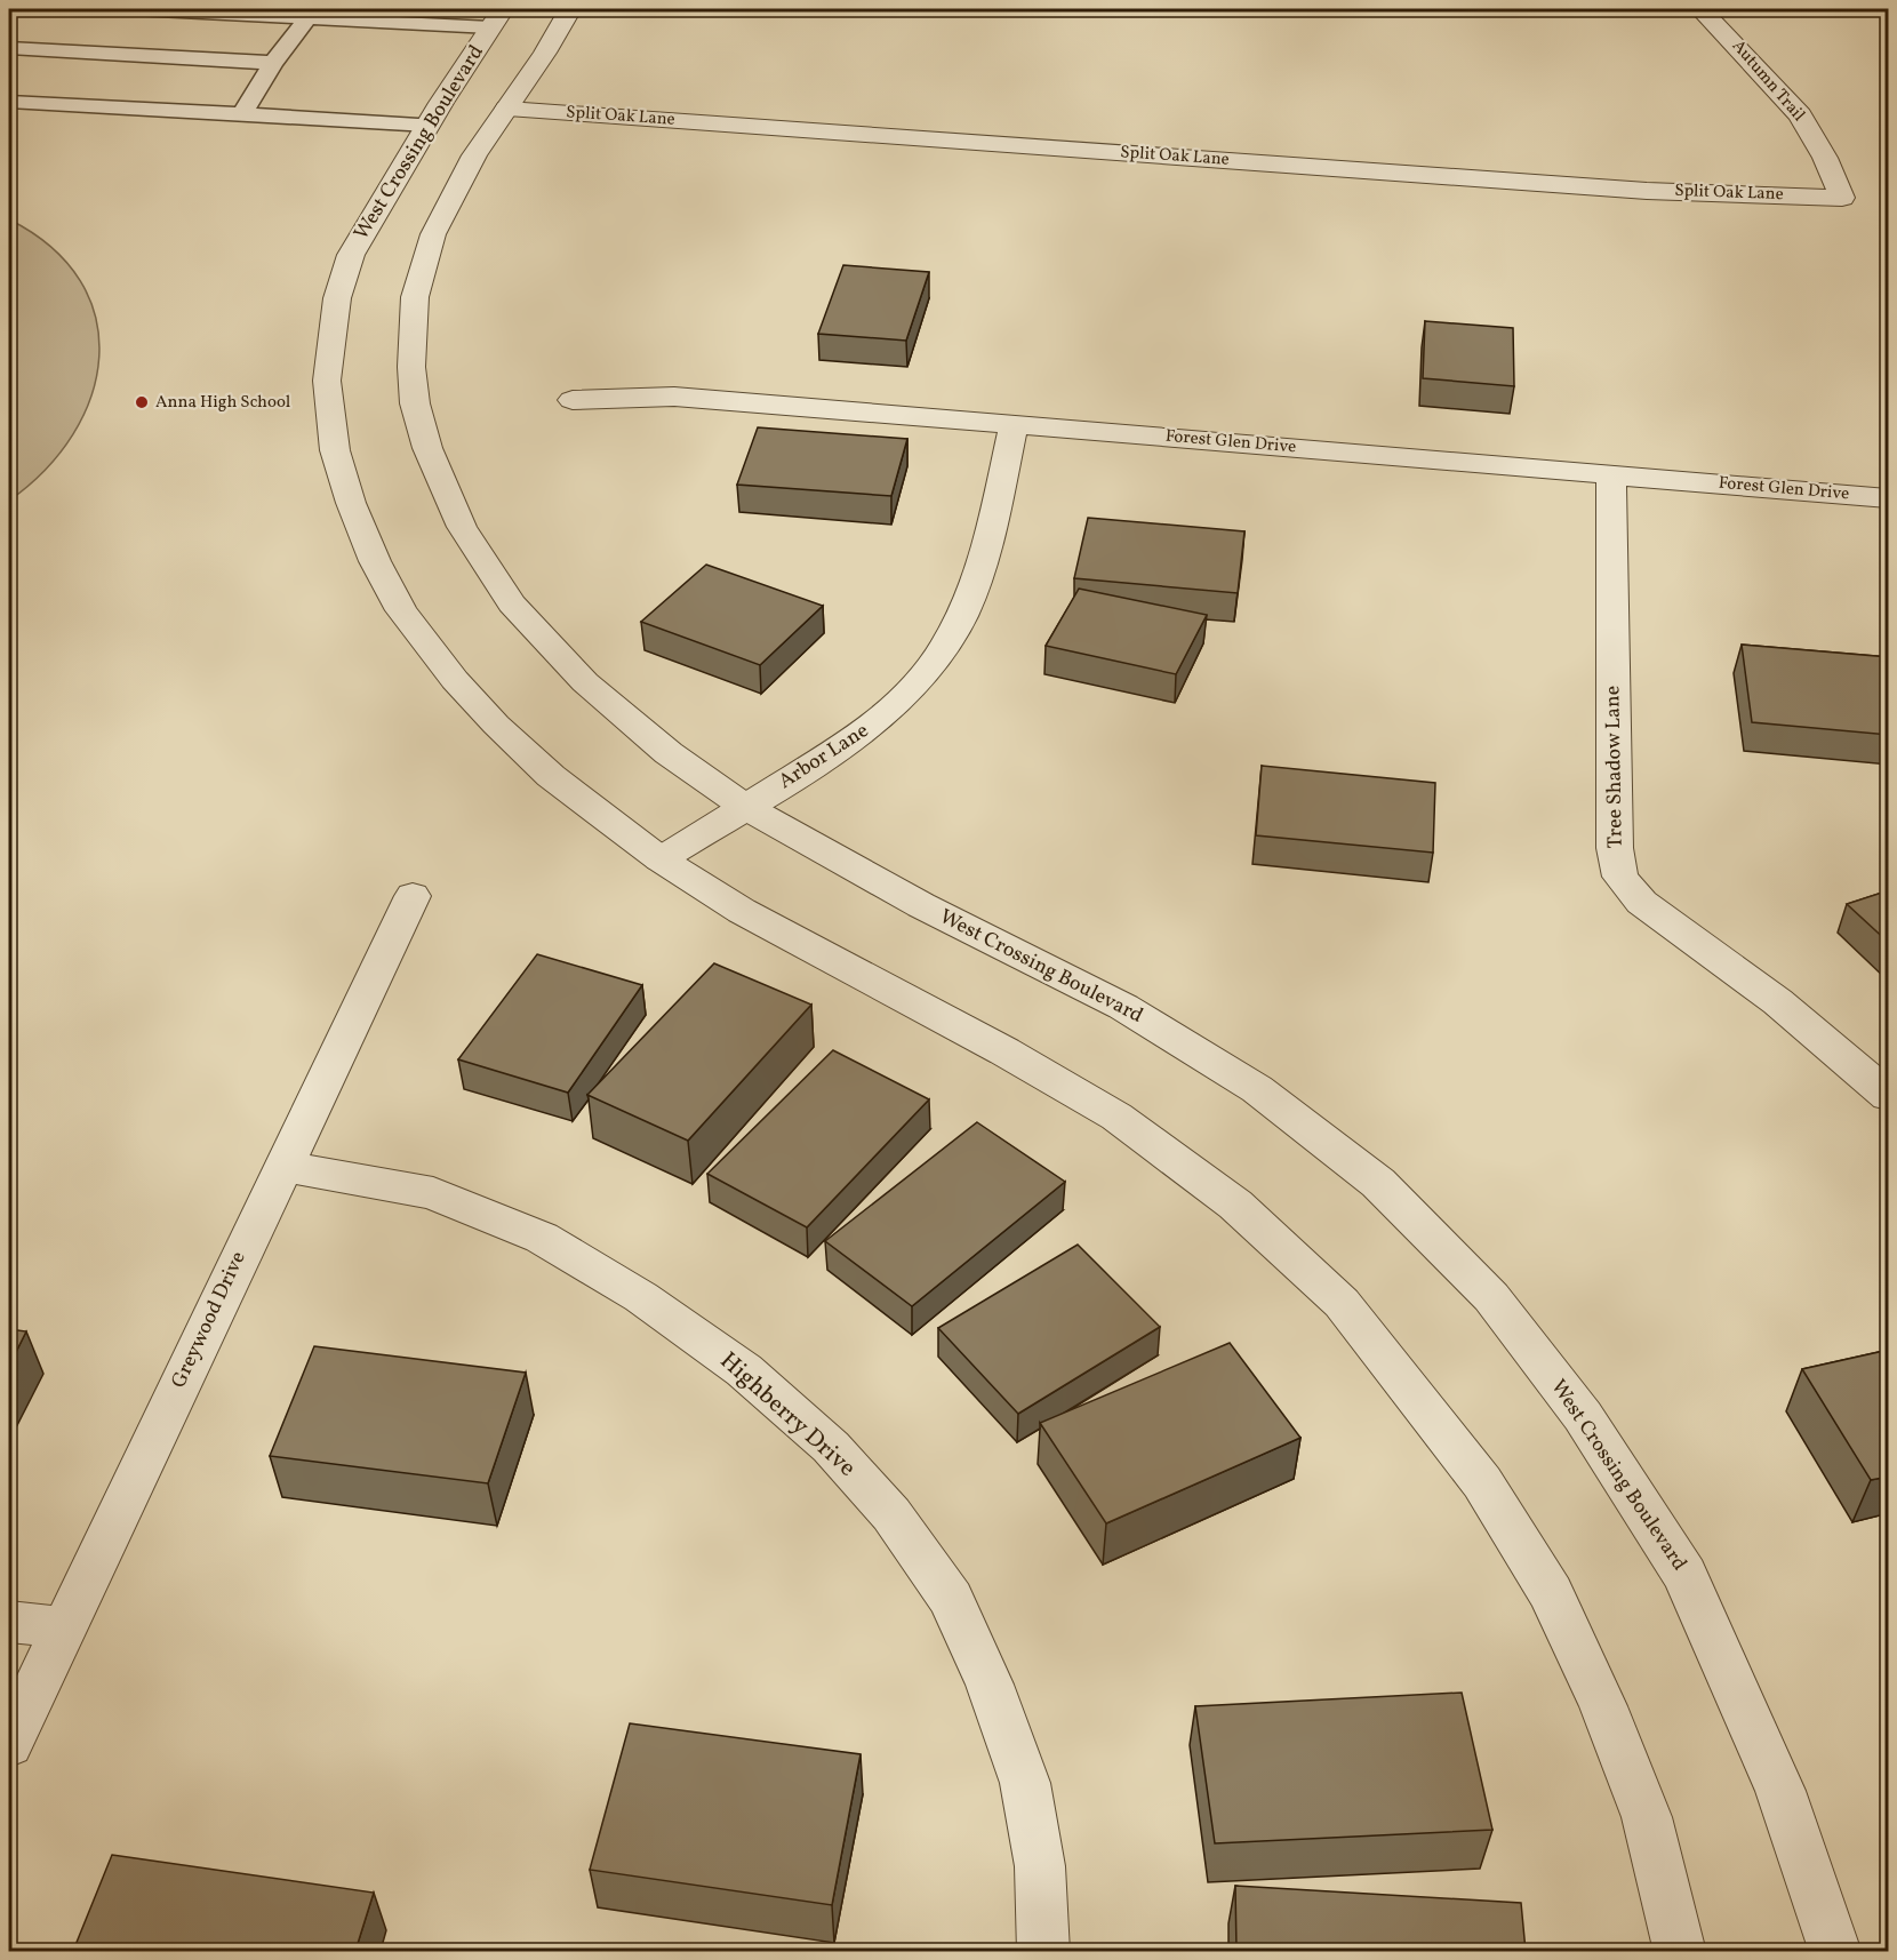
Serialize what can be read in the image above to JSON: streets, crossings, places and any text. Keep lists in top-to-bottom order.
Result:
{
  "streets": {
    "street": [
      "Autumn Trail",
      "Split Oak Lane",
      "West Crossing Boulevard",
      "Forest Glen Drive",
      "Arbor Lane",
      "Tree Shadow Lane",
      "Greywood Drive",
      "Highberry Drive"
    ]
  },
  "crossings": [
    ["Autumn Trail", "Split Oak Lane"],
    ["Split Oak Lane", "West Crossing Boulevard"],
    ["West Crossing Boulevard", "Arbor Lane"],
    ["Forest Glen Drive", "Arbor Lane"],
    ["Forest Glen Drive", "Tree Shadow Lane"],
    ["Greywood Drive", "Highberry Drive"]
  ],
  "places": ["Anna High School"]
}
